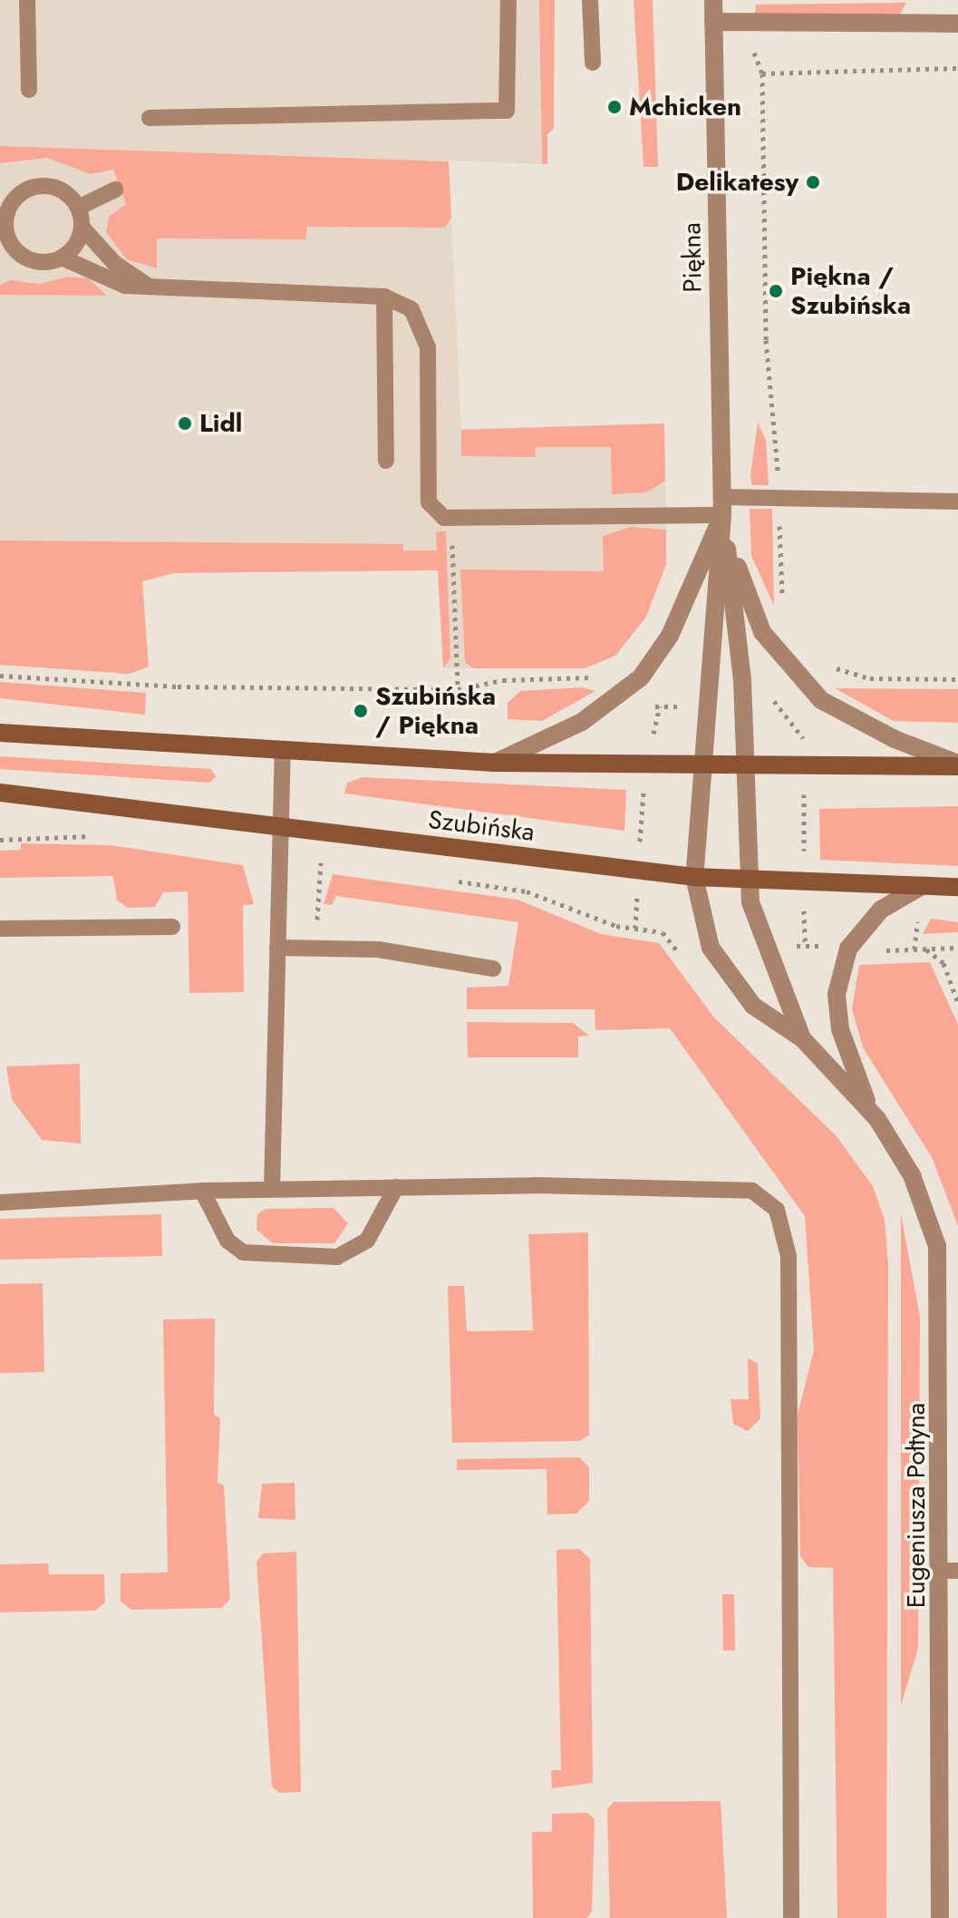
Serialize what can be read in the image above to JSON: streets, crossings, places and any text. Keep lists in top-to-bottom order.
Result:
{
  "streets": {
    "main road": ["Szubińska"],
    "street": ["Piękna", "Eugeniusza Połtyna"]
  },
  "crossings": [
    ["Piękna", "Szubińska"],
    ["Piękna", "Eugeniusza Połtyna"],
    ["Szubińska", "Eugeniusza Połtyna"]
  ],
  "places": [
    "Mchicken",
    "Delikatesy",
    "Piękna / Szubińska",
    "Lidl",
    "Szubińska / Piękna"
  ]
}
